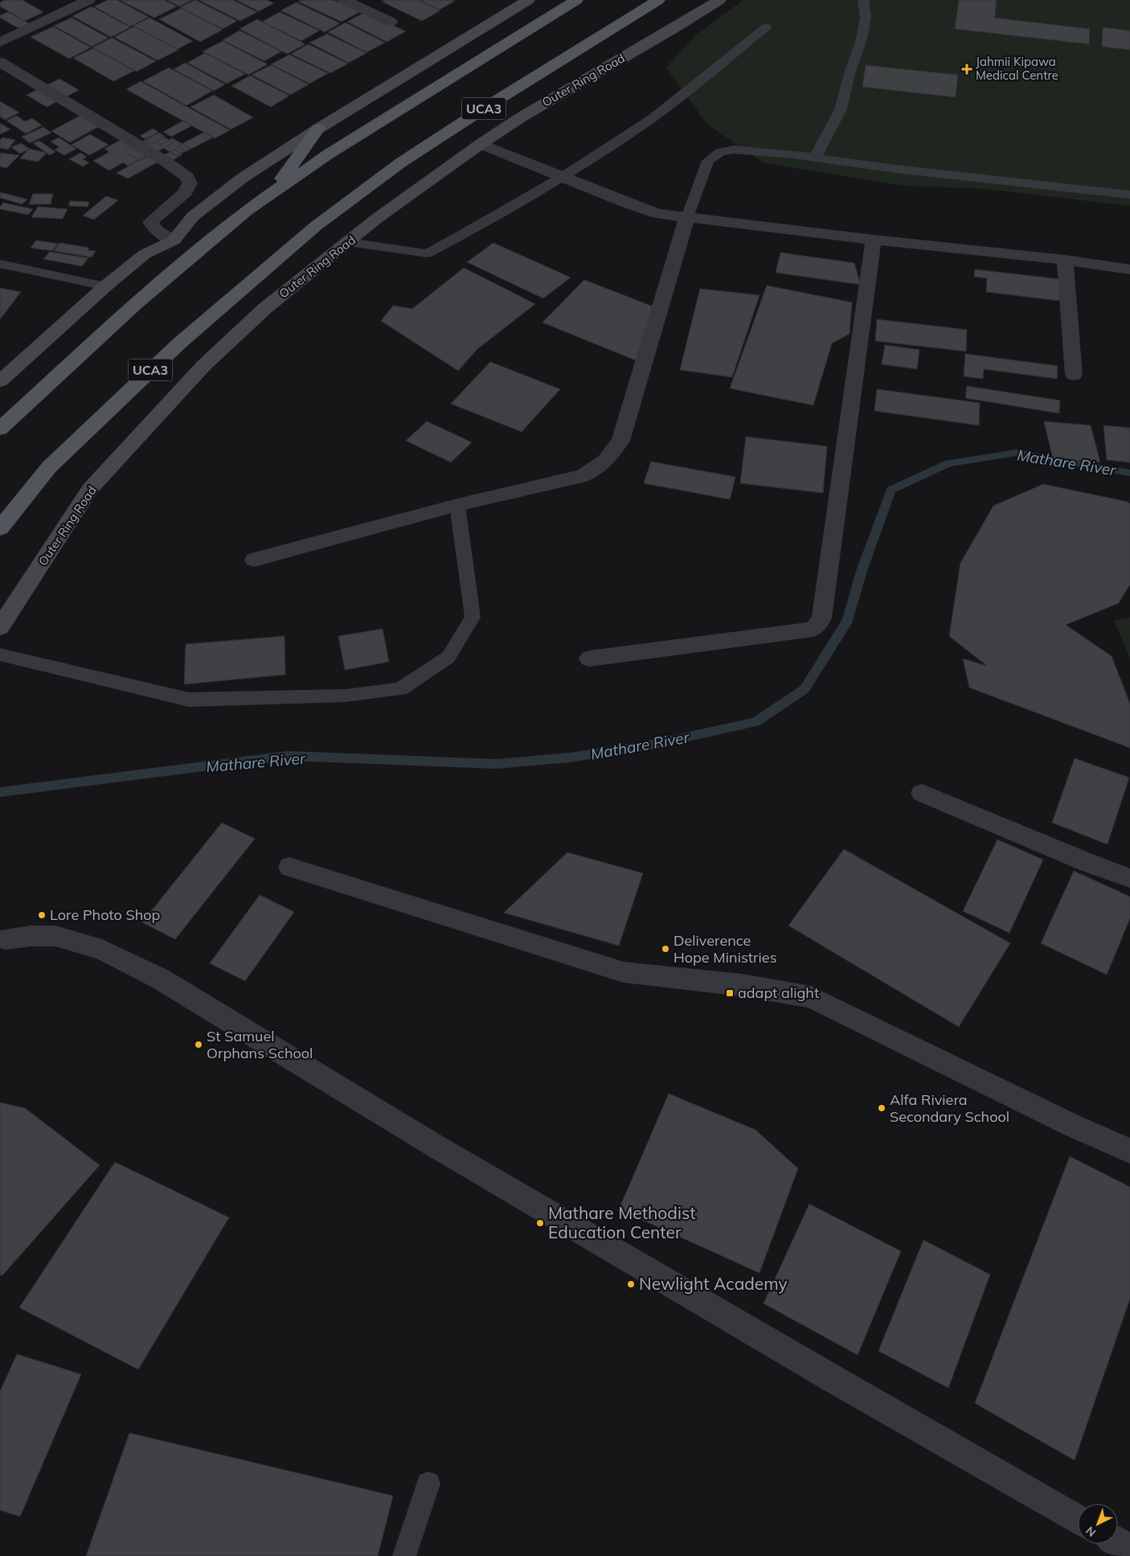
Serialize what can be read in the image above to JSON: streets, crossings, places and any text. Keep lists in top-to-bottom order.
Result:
{
  "streets": {
    "main road": ["Outer Ring Road", "UCA3"]
  },
  "water": ["Mathare River"],
  "places": {
    "health": ["Jahmii Kipawa Medical Centre"],
    "other": [
      "Lore Photo Shop",
      "Deliverence Hope Ministries",
      "St Samuel Orphans School",
      "Alfa Riviera Secondary School",
      "Mathare Methodist Education Center",
      "Newlight Academy"
    ],
    "transit": ["adapt alight"]
  },
  "north": "bottom left"
}
